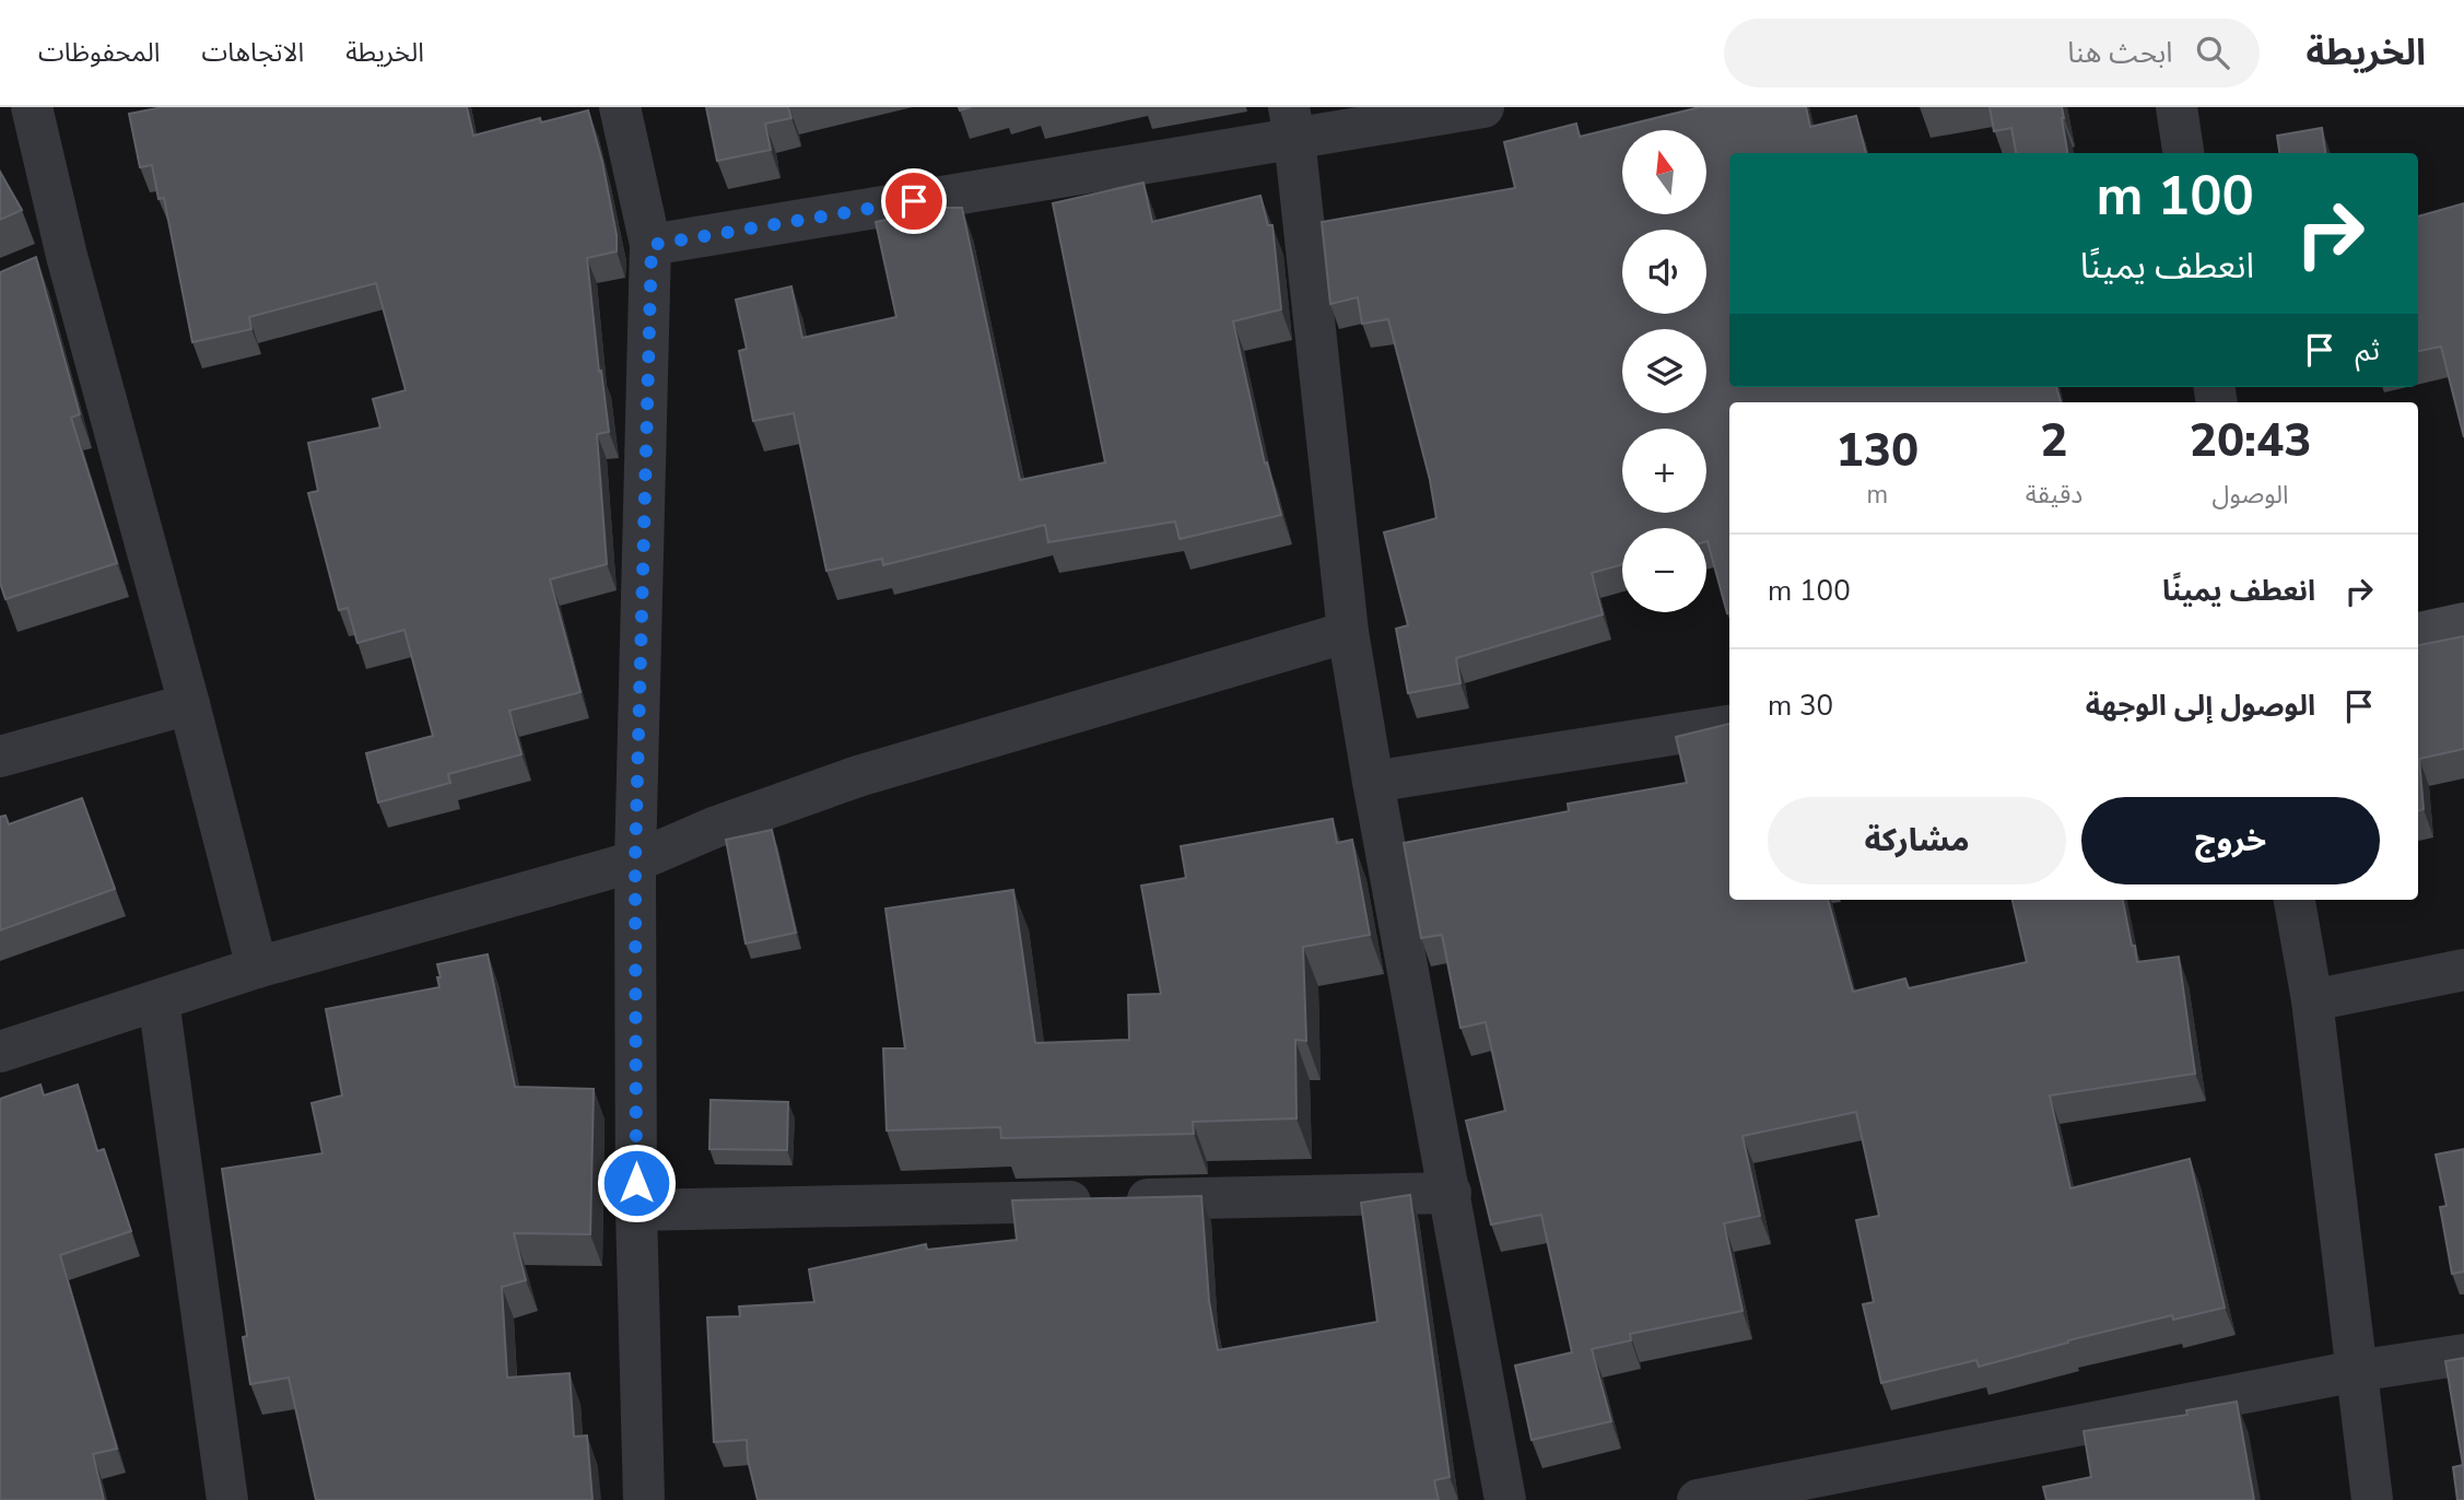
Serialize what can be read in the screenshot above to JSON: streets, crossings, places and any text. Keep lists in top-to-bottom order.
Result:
{
  "north": "top",
  "page": {
    "header": "الخريطة",
    "search": "ابحث هنا",
    "nav": ["الخريطة", "الاتجاهات", "المحفوظات"],
    "map_buttons": ["+", "−"],
    "turn": ["100 m", "انعطف يمينًا"],
    "then": "ثم",
    "eta": [
      "20:43",
      "الوصول",
      "2",
      "دقيقة",
      "130",
      "m"
    ],
    "list": [
      {
        "name": "انعطف يمينًا",
        "value": "100 m"
      },
      {
        "name": "الوصول إلى الوجهة",
        "value": "30 m"
      }
    ],
    "buttons": ["خروج", "مشاركة"]
  }
}
